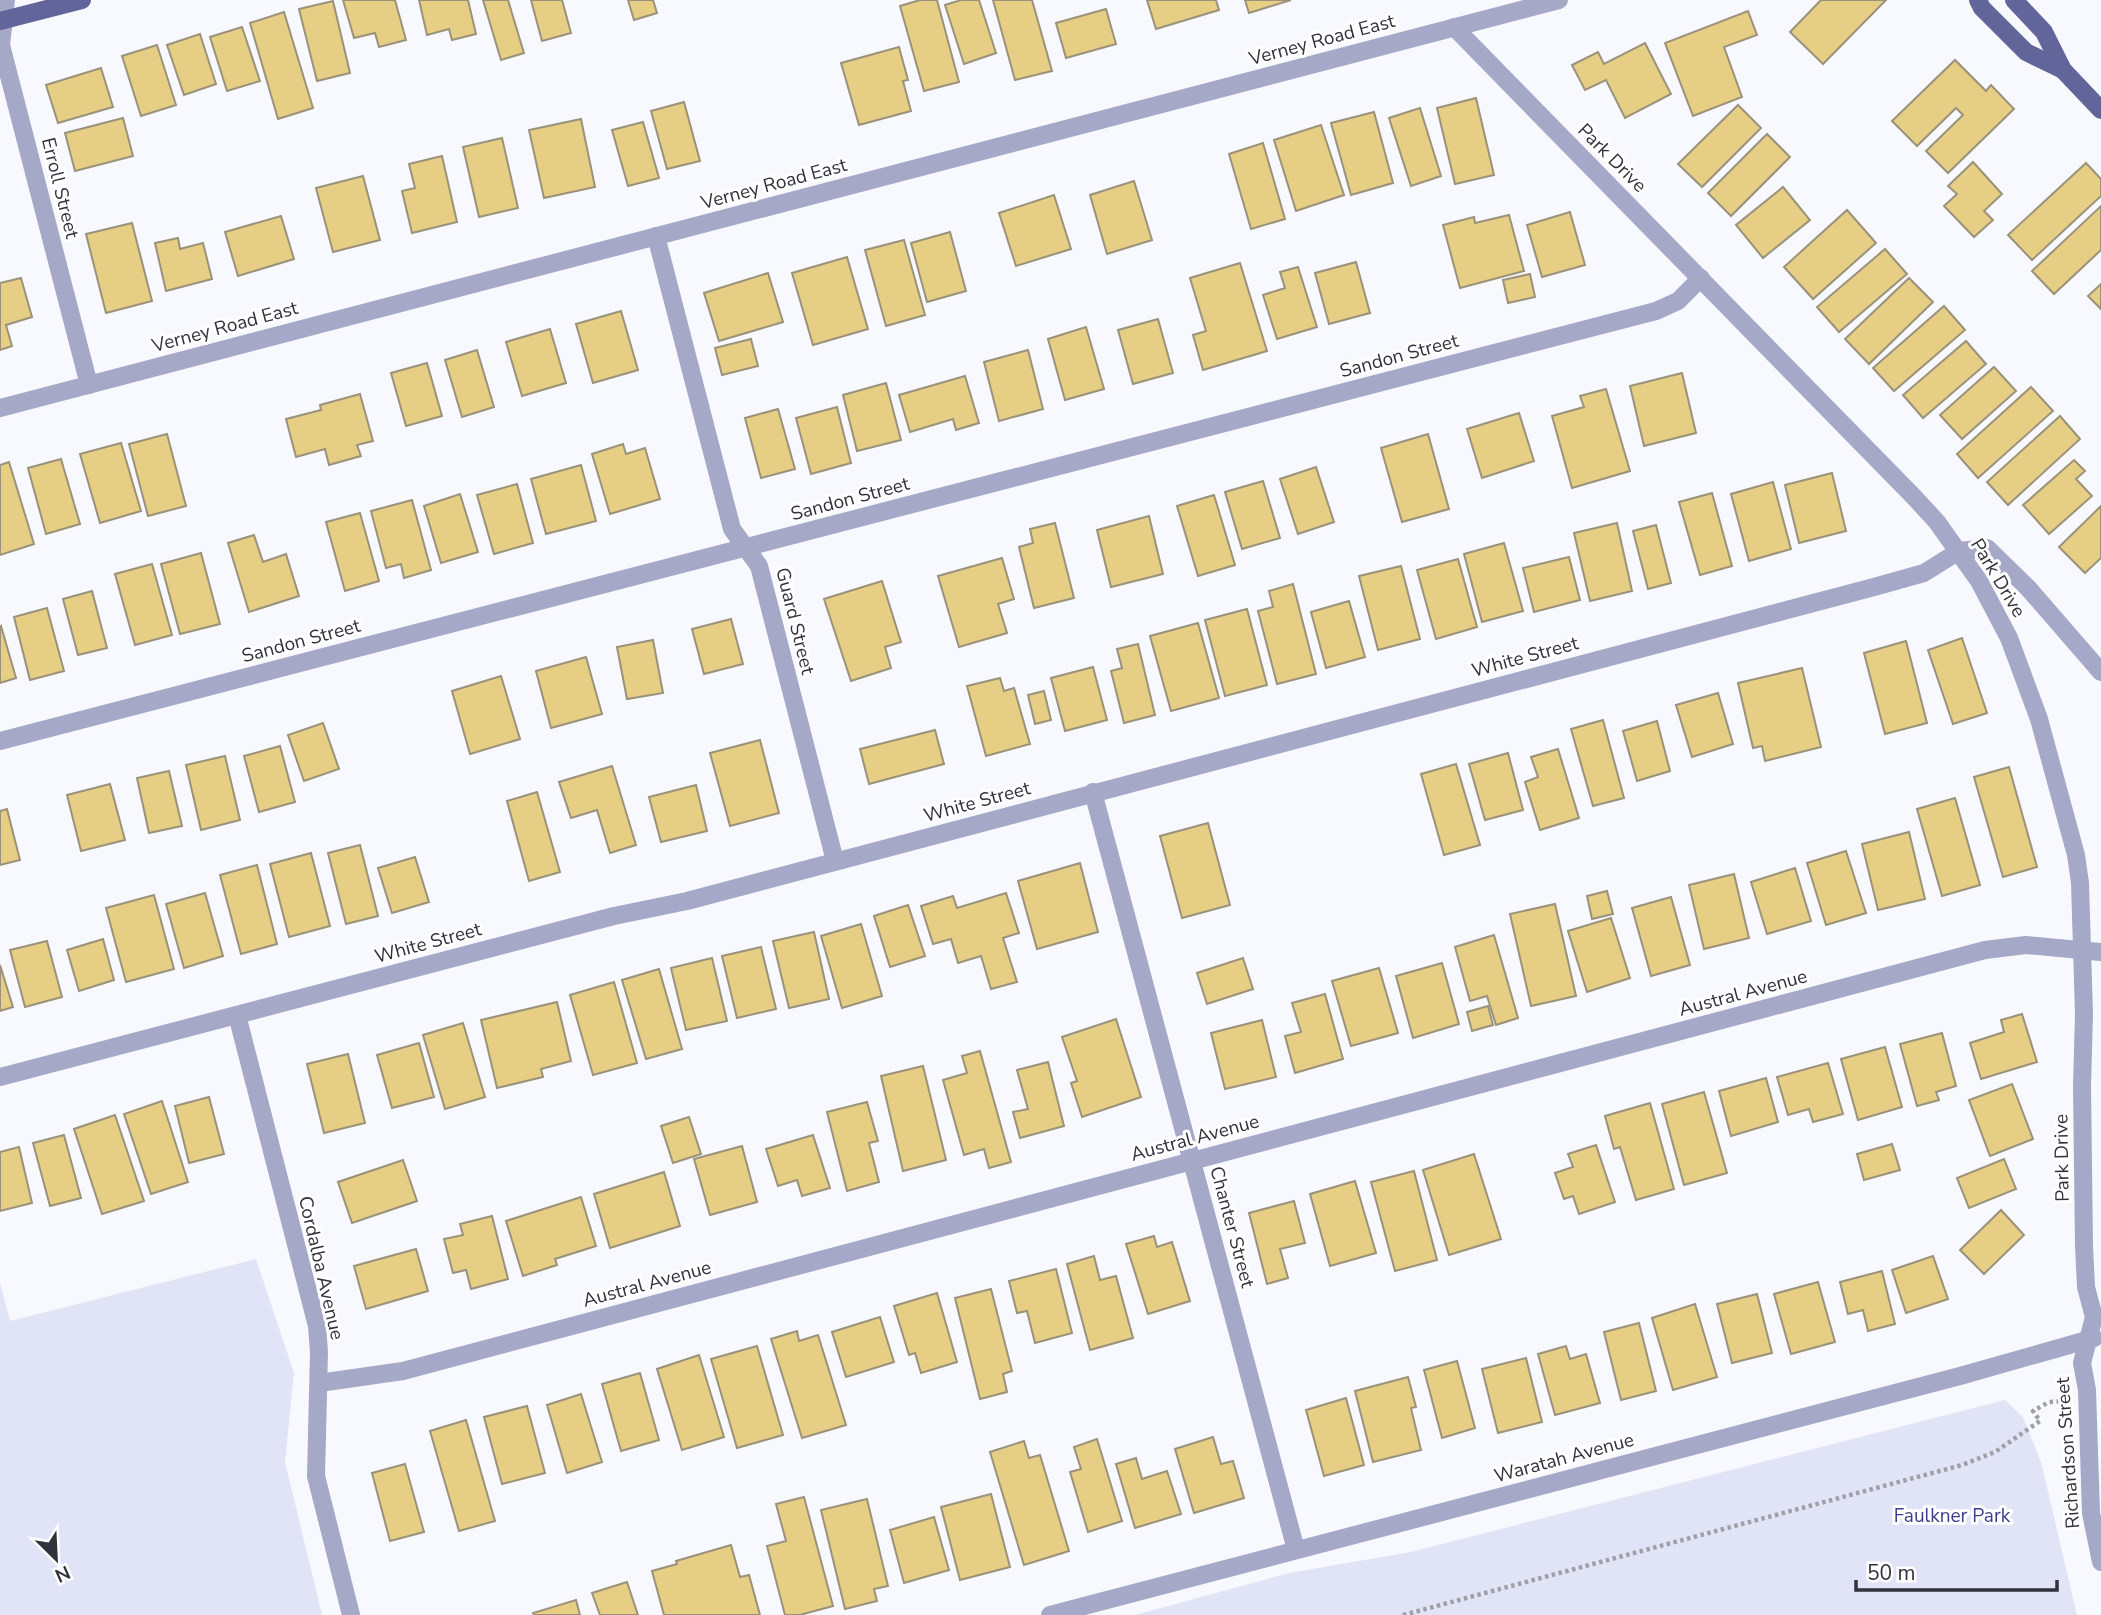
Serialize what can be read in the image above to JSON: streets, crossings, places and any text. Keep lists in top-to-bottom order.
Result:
{
  "streets": {
    "street": [
      "Verney Road East",
      "Park Drive",
      "Erroll Street",
      "Sandon Street",
      "Guard Street",
      "White Street",
      "Austral Avenue",
      "Chanter Street",
      "Cordalba Avenue",
      "Richardson Street",
      "Waratah Avenue"
    ]
  },
  "crossings": [
    ["Verney Road East", "Park Drive"],
    ["Verney Road East", "Erroll Street"],
    ["Verney Road East", "Guard Street"],
    ["Park Drive", "Sandon Street"],
    ["Park Drive", "White Street"],
    ["Park Drive", "Austral Avenue"],
    ["Park Drive", "Richardson Street"],
    ["Park Drive", "Waratah Avenue"],
    ["Sandon Street", "Guard Street"],
    ["Guard Street", "White Street"],
    ["White Street", "Chanter Street"],
    ["White Street", "Cordalba Avenue"],
    ["Austral Avenue", "Chanter Street"],
    ["Austral Avenue", "Cordalba Avenue"],
    ["Chanter Street", "Waratah Avenue"],
    ["Richardson Street", "Waratah Avenue"]
  ],
  "parks": ["Faulkner Park"],
  "scale_bar": "50 m",
  "north": "bottom right"
}
